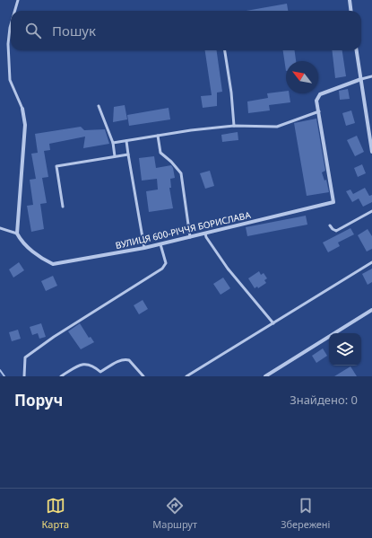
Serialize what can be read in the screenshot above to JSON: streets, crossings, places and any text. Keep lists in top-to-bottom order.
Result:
{
  "streets": {
    "street": ["ВУЛИЦЯ 600-РІЧЧЯ БОРИСЛАВА"]
  },
  "north": "top left",
  "page": {
    "search": "Пошук",
    "heading": ["Поруч", "Знайдено: 0"],
    "nav": ["Карта", "Маршрут", "Збережені"]
  }
}
